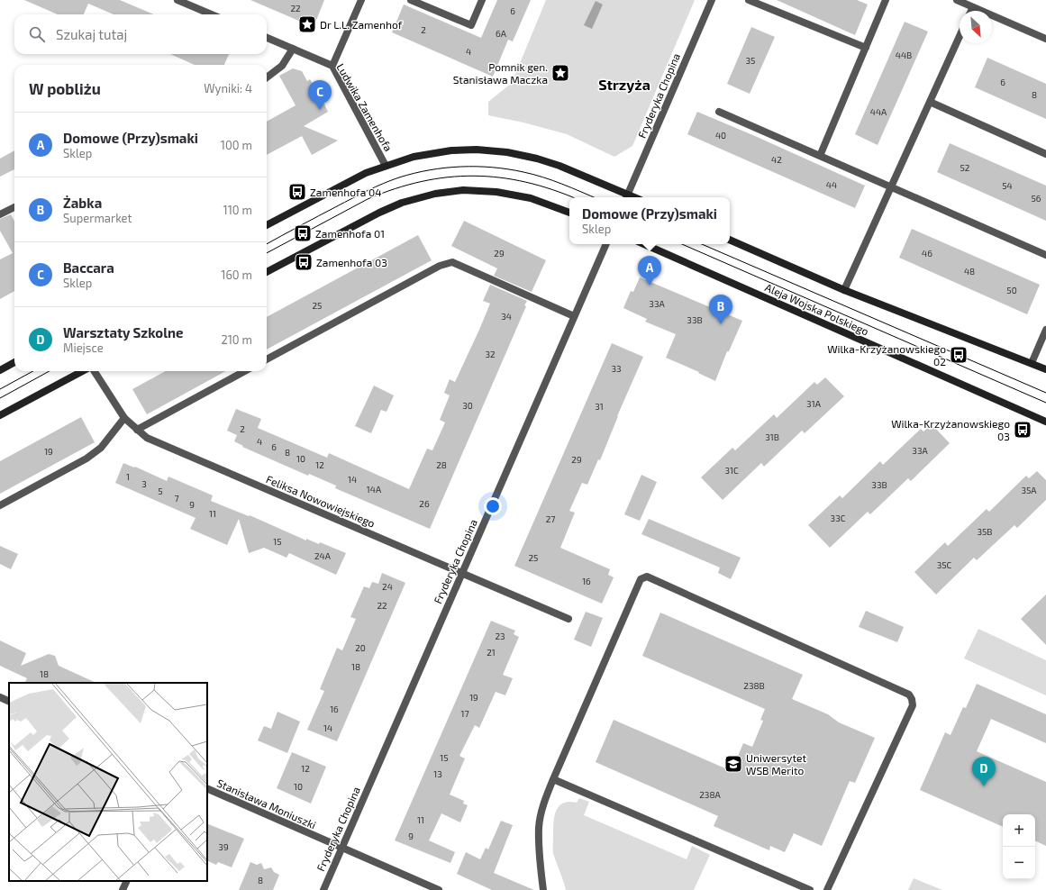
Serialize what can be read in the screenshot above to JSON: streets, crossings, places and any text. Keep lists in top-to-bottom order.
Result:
{
  "streets": {
    "street": [
      "Fryderyka Chopina",
      "Ludwika Zamenhofa",
      "Aleja Wojska Polskiego",
      "Feliksa Nowowiejskiego",
      "Stanisława Moniuszki"
    ]
  },
  "crossings": [
    ["Fryderyka Chopina", "Feliksa Nowowiejskiego"],
    ["Fryderyka Chopina", "Stanisława Moniuszki"]
  ],
  "districts": ["Strzyża"],
  "places": {
    "place": ["Dr L.L. Zamenhof", "Pomnik gen. Stanisława Maczka"],
    "bus stop": [
      "Zamenhofa 04",
      "Zamenhofa 01",
      "Zamenhofa 03",
      "Wilka-Krzyżanowskiego 02",
      "Wilka-Krzyżanowskiego 03"
    ],
    "school or university": ["Uniwersytet WSB Merito"]
  },
  "house_numbers": [
    "22",
    "6",
    "2",
    "6A",
    "4",
    "44B",
    "35",
    "6",
    "8",
    "44A",
    "40",
    "42",
    "52",
    "44",
    "54",
    "56",
    "29",
    "46",
    "48",
    "50",
    "33A",
    "25",
    "34",
    "33B",
    "32",
    "33",
    "31A",
    "30",
    "31",
    "2",
    "31B",
    "4",
    "6",
    "33A",
    "19",
    "8",
    "10",
    "29",
    "12",
    "28",
    "31C",
    "1",
    "14",
    "3",
    "33B",
    "14A",
    "35A",
    "5",
    "7",
    "26",
    "9",
    "11",
    "33C",
    "27",
    "35B",
    "15",
    "24A",
    "25",
    "35C",
    "16",
    "24",
    "22",
    "23",
    "20",
    "21",
    "18",
    "18",
    "238B",
    "19",
    "16",
    "17",
    "14",
    "15",
    "12",
    "13",
    "10",
    "238A",
    "11",
    "9",
    "39",
    "8"
  ],
  "north": "bottom right",
  "page": {
    "search": "Szukaj tutaj",
    "heading": ["W pobliżu", "Wyniki: 4"],
    "pins": [
      "C",
      "A",
      "B",
      "D"
    ],
    "list": [
      {
        "mark": "A",
        "name": "Domowe (Przy)smaki",
        "note": "Sklep",
        "value": "100 m"
      },
      {
        "mark": "B",
        "name": "Żabka",
        "note": "Supermarket",
        "value": "110 m"
      },
      {
        "mark": "C",
        "name": "Baccara",
        "note": "Sklep",
        "value": "160 m"
      },
      {
        "mark": "D",
        "name": "Warsztaty Szkolne",
        "note": "Miejsce",
        "value": "210 m"
      }
    ],
    "popup": ["Domowe (Przy)smaki", "Sklep"],
    "map_buttons": ["+", "−"]
  }
}
